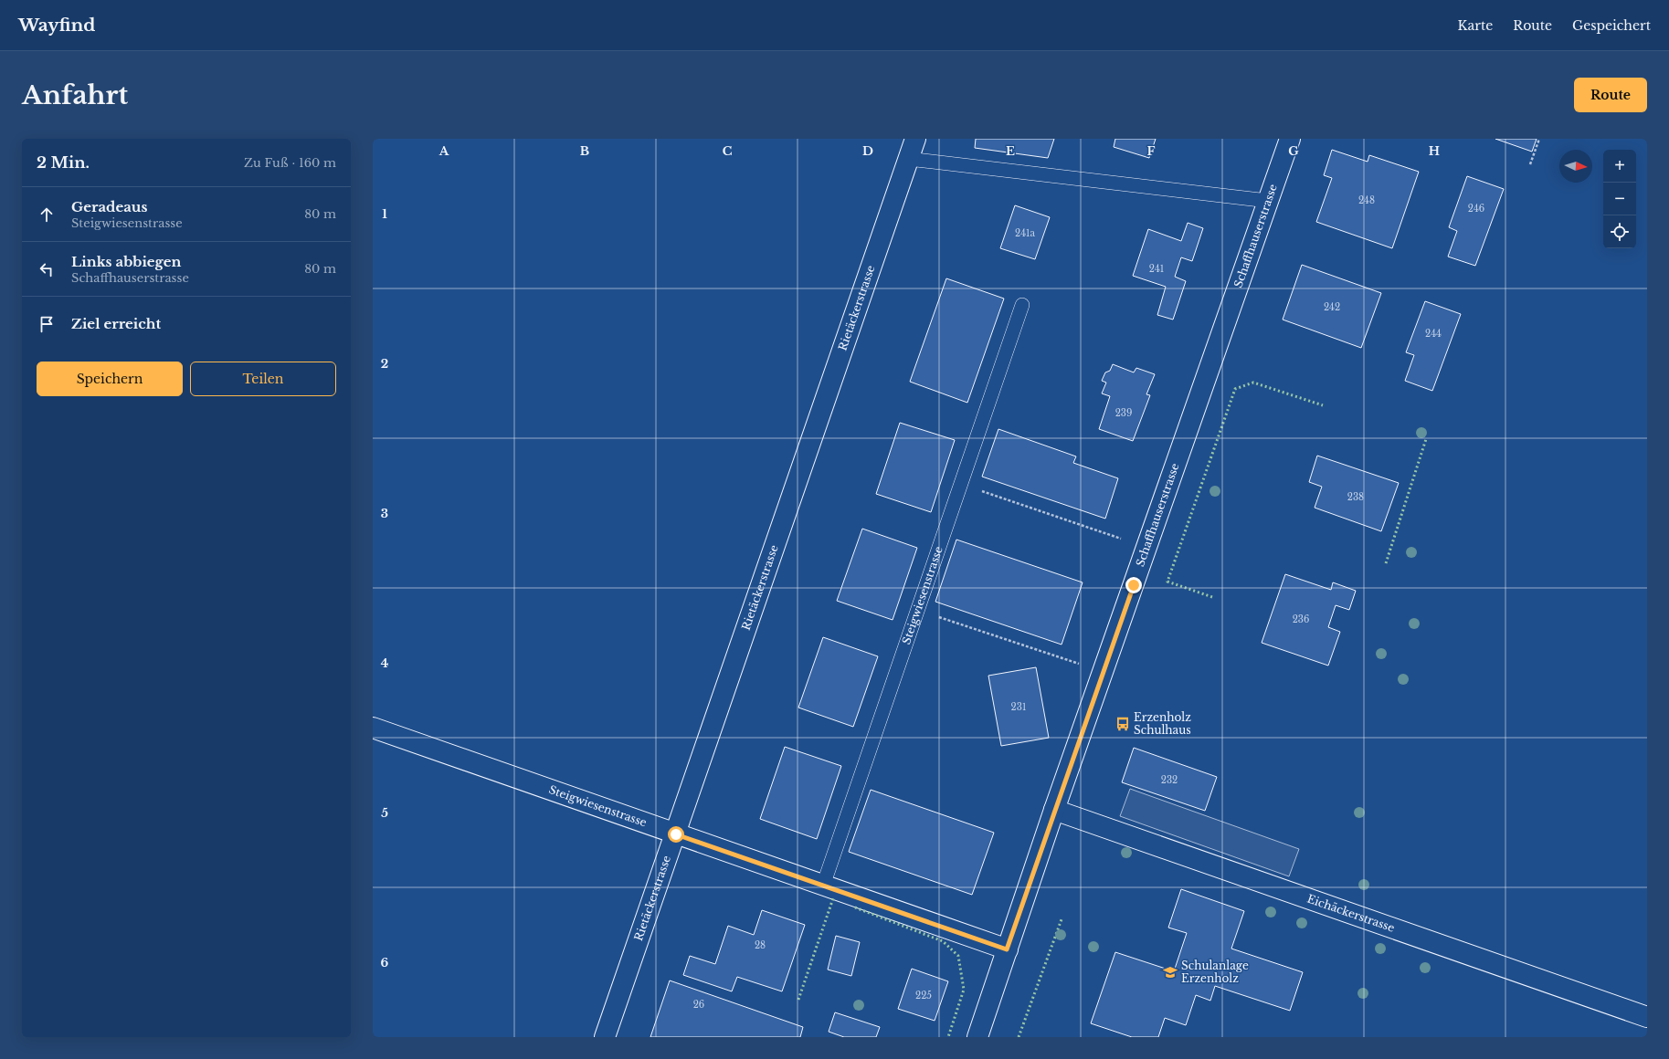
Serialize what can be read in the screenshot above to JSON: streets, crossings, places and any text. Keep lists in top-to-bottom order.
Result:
{
  "streets": {
    "street": [
      "Schaffhauserstrasse",
      "Rietäckerstrasse",
      "Steigwiesenstrasse",
      "Eichäckerstrasse"
    ]
  },
  "crossings": [
    ["Schaffhauserstrasse", "Steigwiesenstrasse"],
    ["Schaffhauserstrasse", "Eichäckerstrasse"],
    ["Rietäckerstrasse", "Steigwiesenstrasse"]
  ],
  "places": {
    "bus stop": ["Erzenholz Schulhaus"],
    "school or university": ["Schulanlage Erzenholz"]
  },
  "house_numbers": [
    "248",
    "246",
    "241a",
    "241",
    "242",
    "244",
    "239",
    "238",
    "236",
    "231",
    "232",
    "28",
    "225",
    "26"
  ],
  "north": "right",
  "page": {
    "header": "Wayfind",
    "nav": ["Karte", "Route", "Gespeichert"],
    "buttons": [
      "Route",
      ["Speichern", "Teilen"]
    ],
    "title": "Anfahrt",
    "heading": ["2 Min.", "Zu Fuß · 160 m"],
    "map_buttons": ["+", "−"],
    "list": [
      ["Geradeaus", "Steigwiesenstrasse", "80 m"],
      ["Links abbiegen", "Schaffhauserstrasse", "80 m"],
      "Ziel erreicht"
    ]
  },
  "grid": {
    "columns": [
      "A",
      "B",
      "C",
      "D",
      "E",
      "F",
      "G",
      "H"
    ],
    "rows": [
      "1",
      "2",
      "3",
      "4",
      "5",
      "6"
    ]
  }
}
